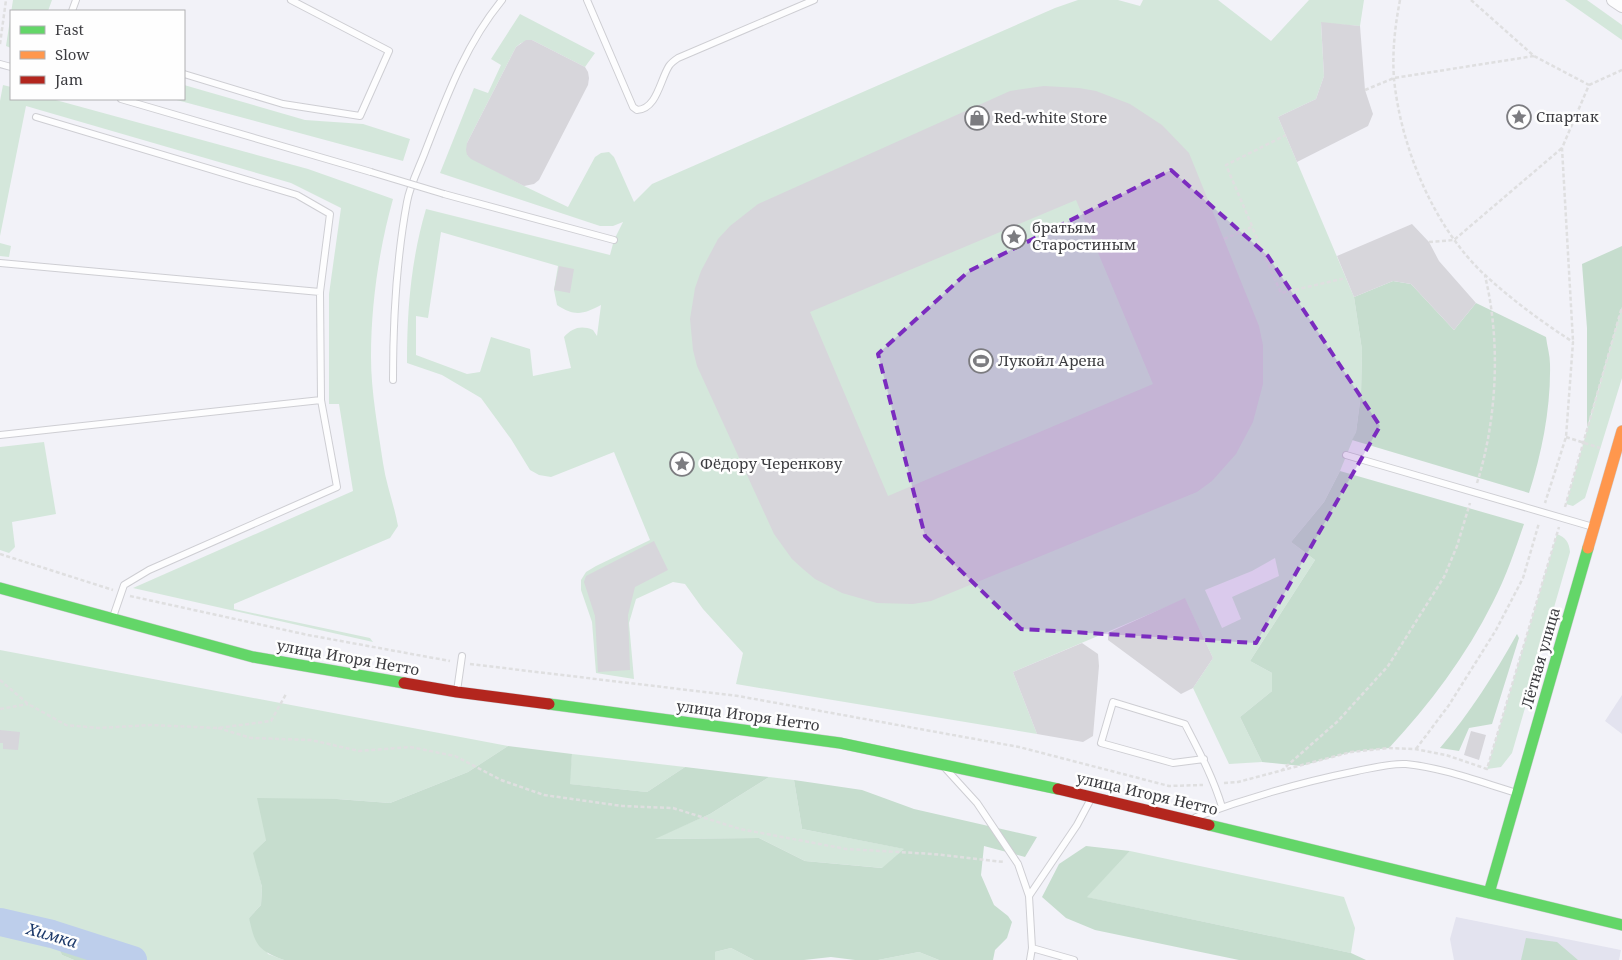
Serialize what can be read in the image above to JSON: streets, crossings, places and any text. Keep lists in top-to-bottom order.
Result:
{
  "streets": {
    "street": ["улица Игоря Нетто", "Лётная улица"]
  },
  "crossings": [
    ["улица Игоря Нетто", "Лётная улица"]
  ],
  "water": ["Химка"],
  "places": {
    "place": ["Спартак", "братьям Старостиным", "Фёдору Черенкову"],
    "shop": ["Red-white Store"],
    "sports": ["Лукойл Арена"]
  },
  "legend": ["Fast", "Slow", "Jam"]
}
